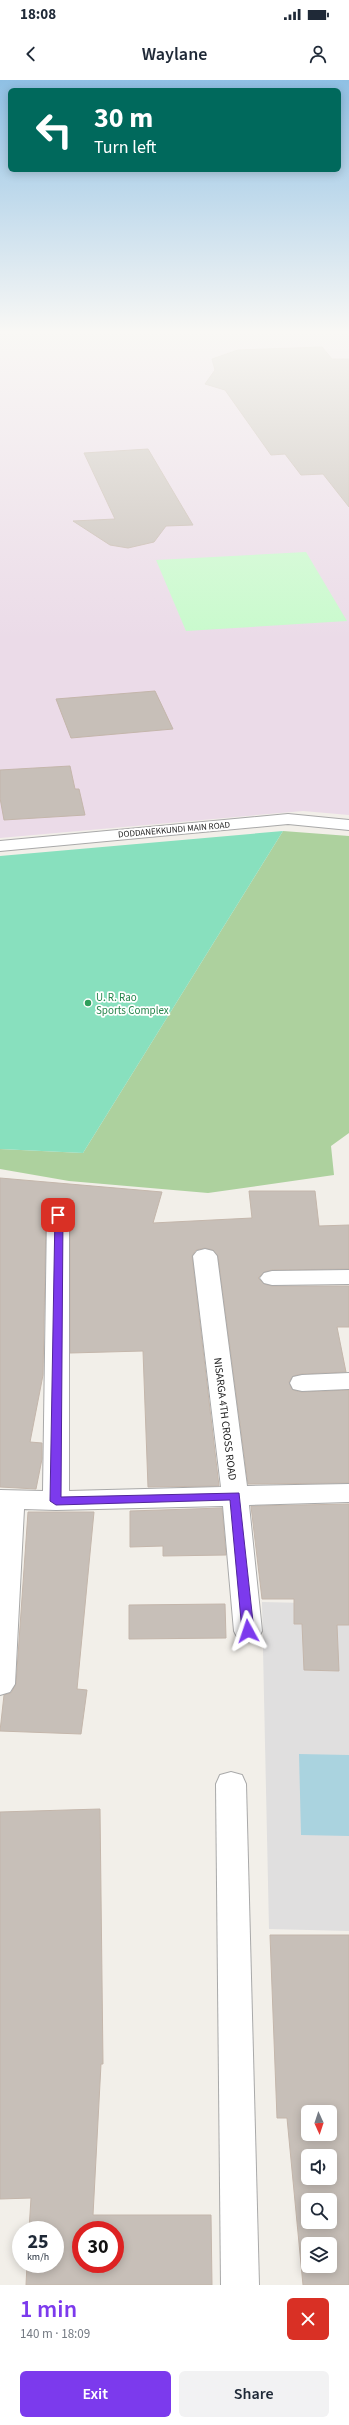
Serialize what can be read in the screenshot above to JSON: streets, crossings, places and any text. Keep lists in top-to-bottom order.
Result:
{
  "streets": {
    "street": ["DODDANEKKUNDI MAIN ROAD", "NISARGA 4TH CROSS ROAD"]
  },
  "places": ["U. R. Rao Sports Complex"],
  "north": "bottom",
  "page": {
    "status": "18:08",
    "header": "Waylane",
    "turn": ["30 m", "Turn left"],
    "speed": "25 km/h",
    "limit": "30",
    "heading": ["1 min", "140 m · 18:09"],
    "buttons": ["Exit", "Share"]
  }
}
